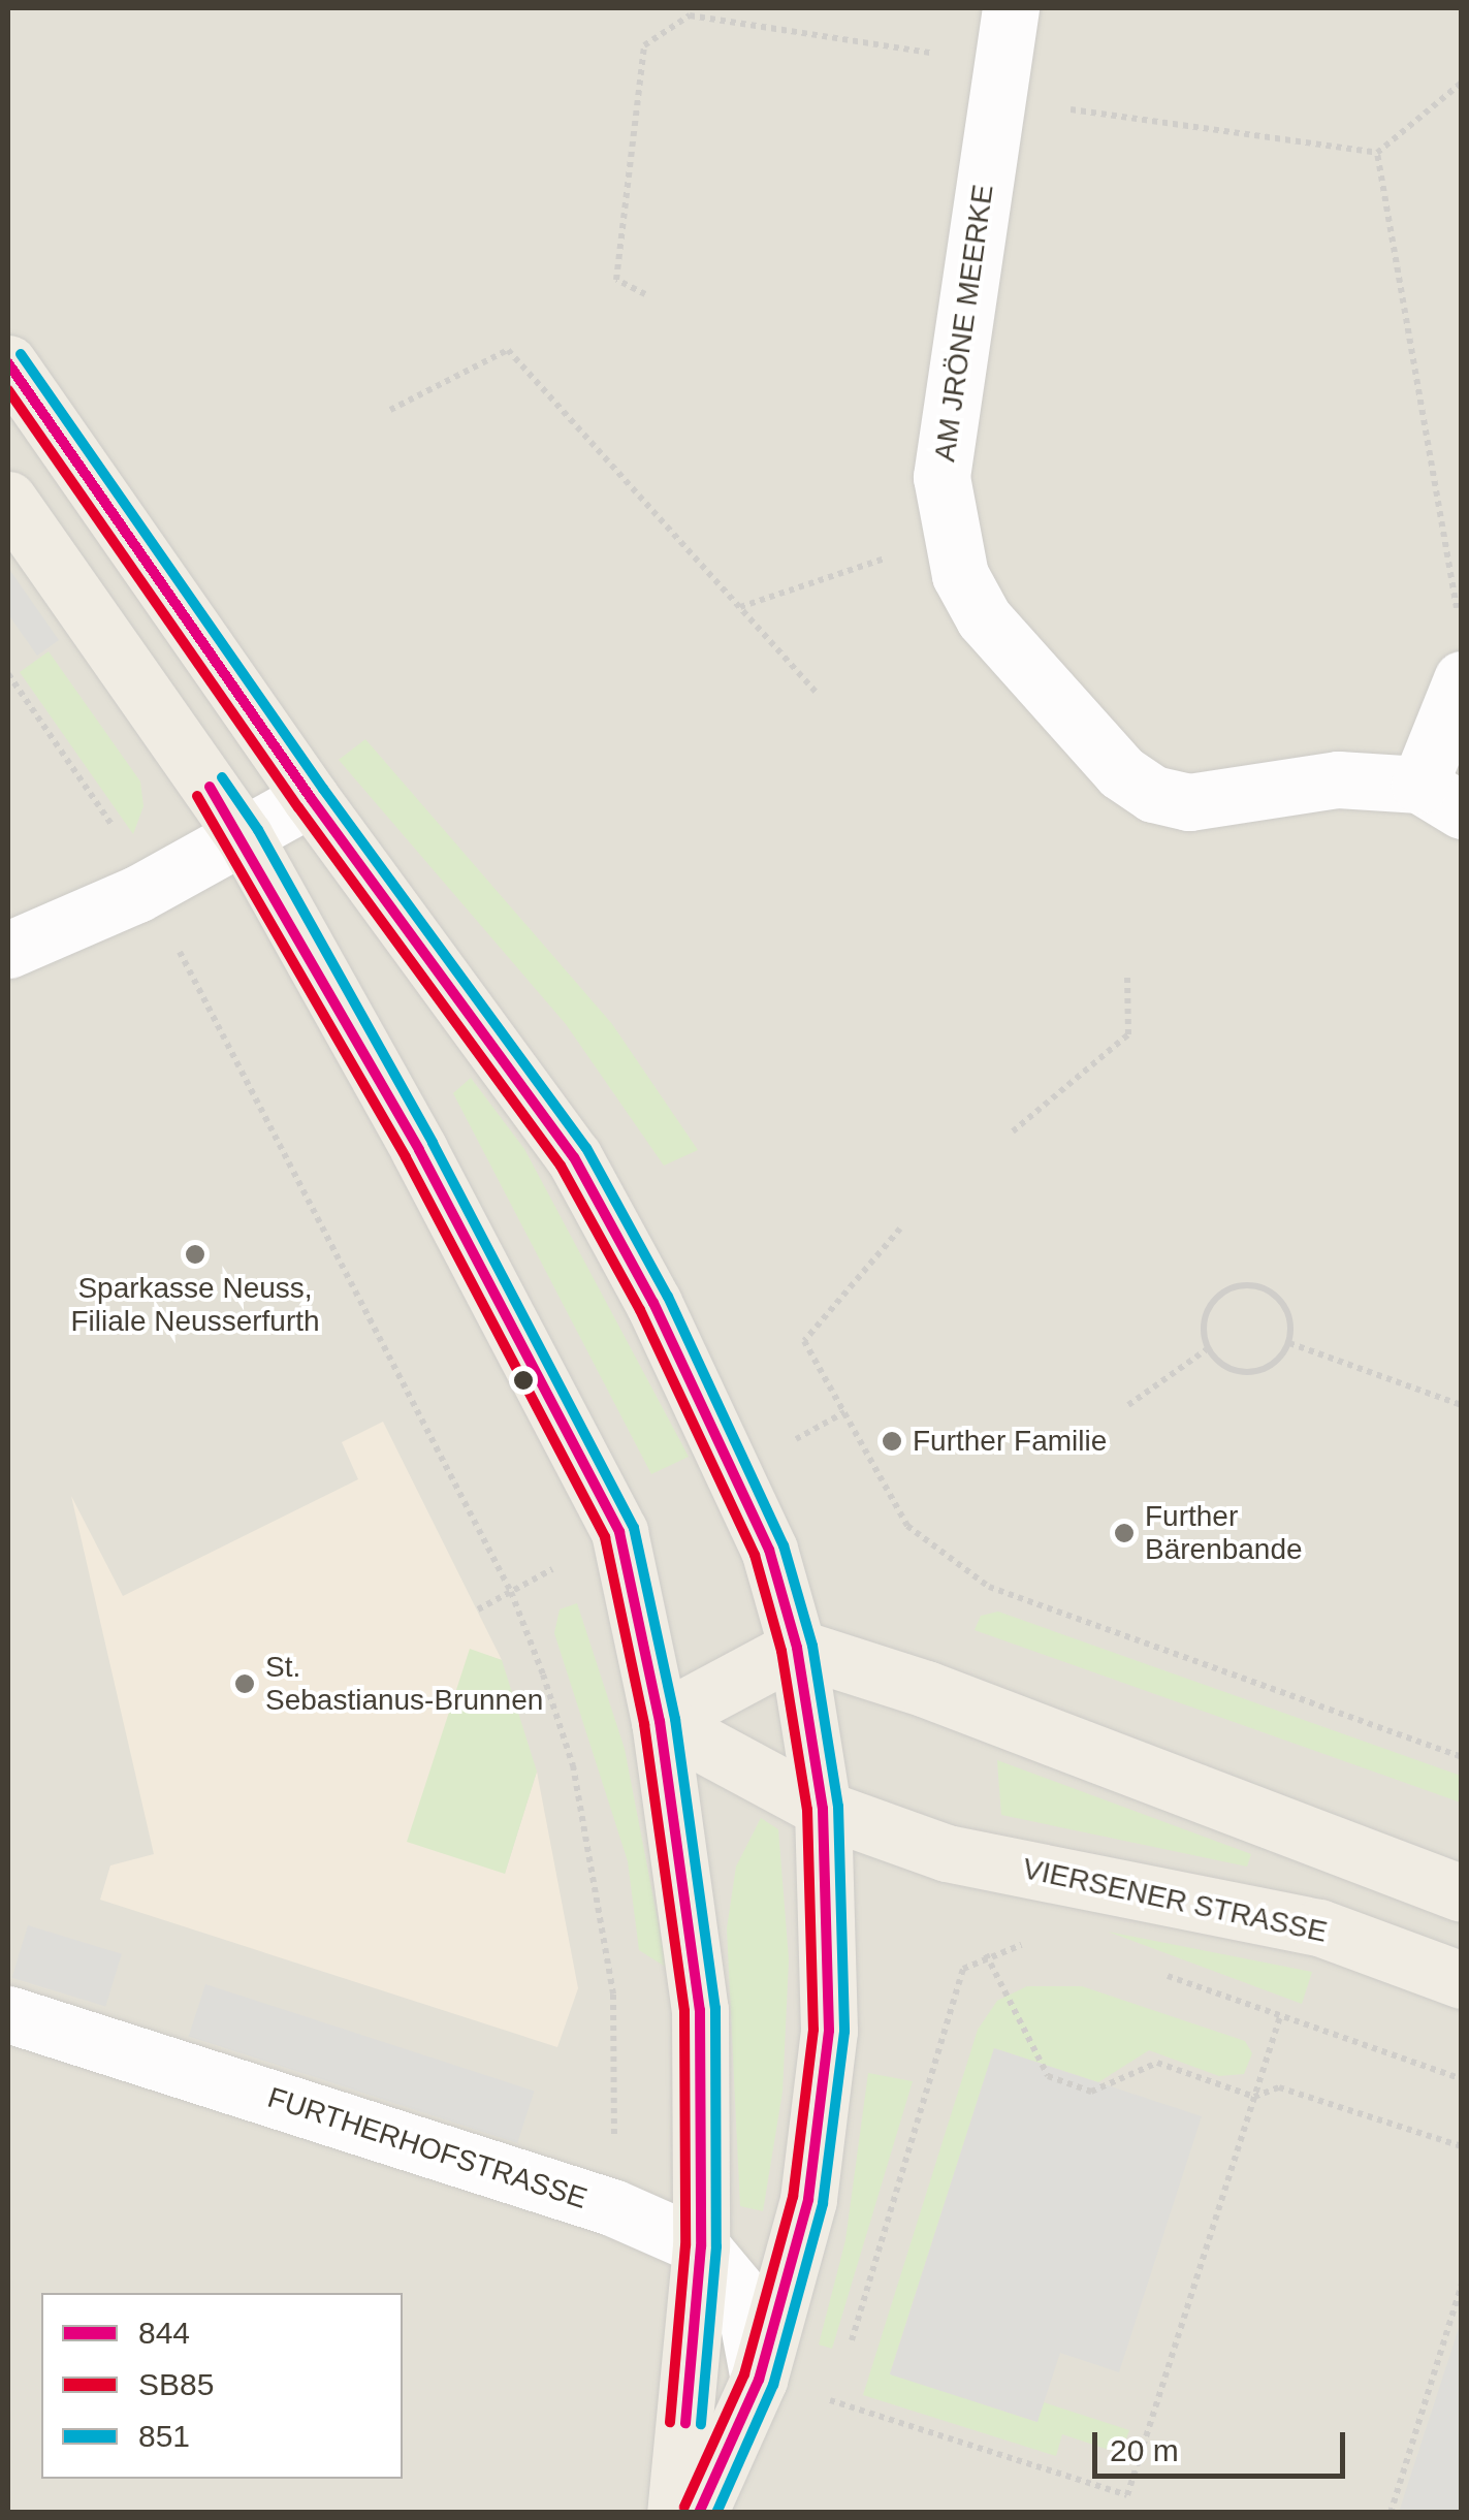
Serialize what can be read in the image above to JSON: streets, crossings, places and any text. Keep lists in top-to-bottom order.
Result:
{
  "streets": {
    "main road": ["VIERSENER STRASSE"],
    "street": ["AM JRÖNE MEERKE", "FURTHERHOFSTRASSE"]
  },
  "places": [
    "Sparkasse Neuss, Filiale Neusserfurth",
    "Further Familie",
    "Further Bärenbande",
    "St. Sebastianus-Brunnen"
  ],
  "lines": ["transit line 851", "transit line 844", "transit line SB85"],
  "legend": ["844", "SB85", "851"],
  "scale_bar": "20 m"
}
